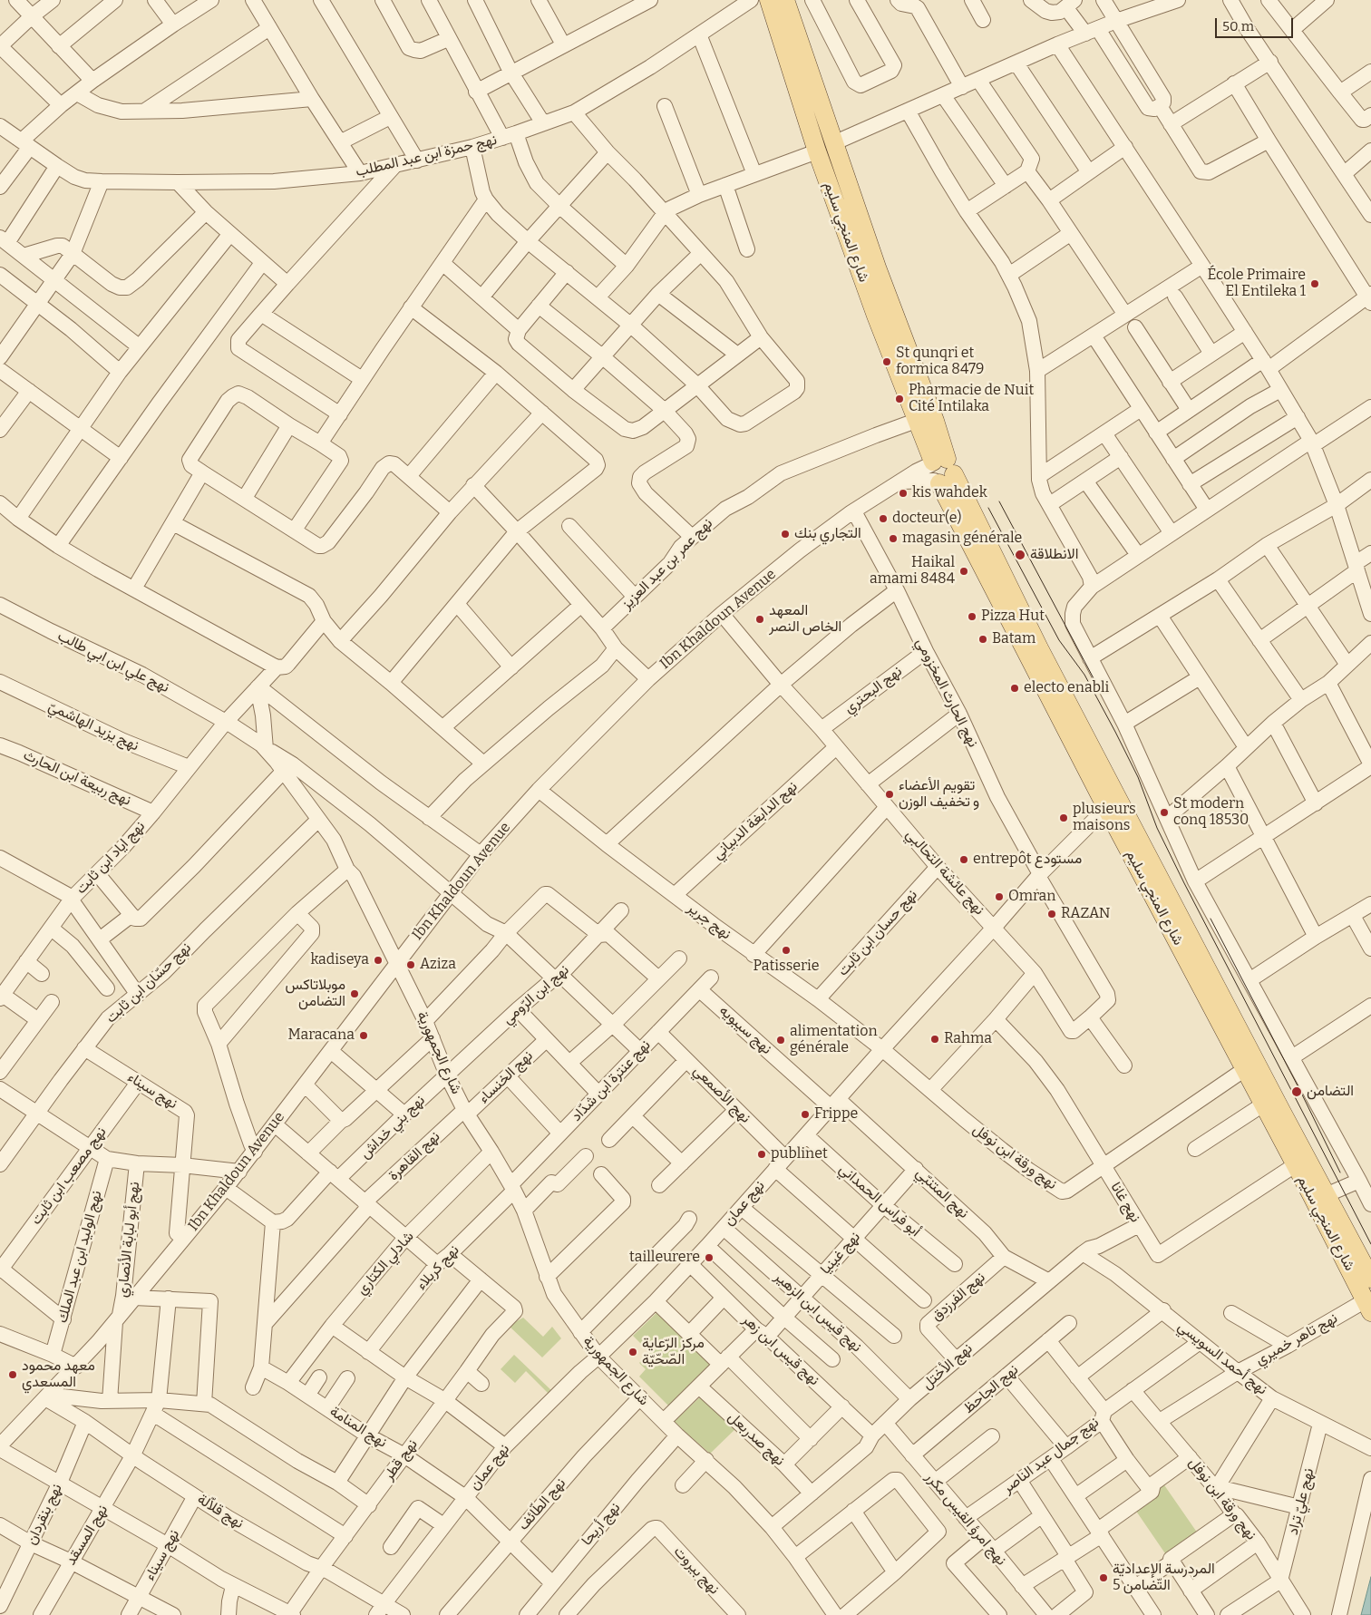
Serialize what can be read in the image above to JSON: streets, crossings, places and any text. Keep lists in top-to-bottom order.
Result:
{
  "streets": {
    "main road": ["شارع المنجي سليم"],
    "street": [
      "نهج حمزة ابن عبد المطلب",
      "نهج عمر بن عبد العزيز",
      "Ibn Khaldoun Avenue",
      "نهج علي ابن ابي طالب",
      "نهج البحتري",
      "نهج الحارث المخزومي",
      "نهج يزيد الهاشميّ",
      "نهج ربيعة ابن الحارث",
      "نهج الدابغة الدبياني",
      "نهج اياد ابن ثابت",
      "نهج عائشة التحالبي",
      "نهج جرير",
      "نهج حسان ابن ثابت",
      "نهج حسّان ابن ثابت",
      "نهج ابن الرّومي",
      "نهج سيبويه",
      "شارع الجمهورية",
      "نهج الخنساء",
      "نهج عنترة ابن شدّاد",
      "نهج سيناء",
      "نهج الأصمعي",
      "نهج بني خداش",
      "نهج القاهرة",
      "نهج ورقة ابن نوفل",
      "نهج مصعب ابن ثابت",
      "نهج المتنبّي",
      "أبو فراس الحمداني",
      "نهج غانا",
      "نهج عمان",
      "نهج أبو لبابة الأنصاري",
      "نهج غينيا",
      "نهج الوليد ابن عبد الملك",
      "شادلي الكتاري",
      "نهج كربلاء",
      "نهج الفرزدق",
      "نهج قيس ابن الزهير",
      "نهج تاهر خميري",
      "نهج قيس ابن زهر",
      "نهج أحمد السويسي",
      "نهج الأختل",
      "نهج الجاحظ",
      "نهج المنامة",
      "نهج صدربعل",
      "نهج جمال عبد الناصر",
      "نهج قطر",
      "نهج عليّ تراد",
      "نهج الطّائف",
      "نهج قلاّلة",
      "نهج بنقردان",
      "نهج امرؤ القيس مكرر",
      "نهج أريحا",
      "نهج المسقد",
      "نهج بيروت"
    ]
  },
  "crossings": [
    ["شارع المنجي سليم", "نهج عمر بن عبد العزيز"],
    ["شارع المنجي سليم", "Ibn Khaldoun Avenue"],
    ["شارع المنجي سليم", "نهج ورقة ابن نوفل"],
    ["شارع المنجي سليم", "نهج غانا"],
    ["شارع المنجي سليم", "نهج عمان"],
    ["شارع المنجي سليم", "نهج تاهر خميري"],
    ["Ibn Khaldoun Avenue", "نهج علي ابن ابي طالب"],
    ["Ibn Khaldoun Avenue", "نهج الحارث المخزومي"],
    ["Ibn Khaldoun Avenue", "نهج عائشة التحالبي"],
    ["Ibn Khaldoun Avenue", "نهج جرير"],
    ["Ibn Khaldoun Avenue", "شارع الجمهورية"],
    ["Ibn Khaldoun Avenue", "نهج أبو لبابة الأنصاري"],
    ["Ibn Khaldoun Avenue", "نهج قلاّلة"],
    ["نهج علي ابن ابي طالب", "نهج اياد ابن ثابت"],
    ["نهج علي ابن ابي طالب", "نهج ابن الرّومي"],
    ["نهج علي ابن ابي طالب", "شارع الجمهورية"],
    ["نهج علي ابن ابي طالب", "نهج عنترة ابن شدّاد"],
    ["نهج البحتري", "نهج الحارث المخزومي"],
    ["نهج البحتري", "نهج عائشة التحالبي"],
    ["نهج الحارث المخزومي", "نهج عائشة التحالبي"],
    ["نهج الحارث المخزومي", "نهج عمان"],
    ["نهج يزيد الهاشميّ", "نهج اياد ابن ثابت"],
    ["نهج ربيعة ابن الحارث", "نهج اياد ابن ثابت"],
    ["نهج الدابغة الدبياني", "نهج عائشة التحالبي"],
    ["نهج الدابغة الدبياني", "نهج جرير"],
    ["نهج عائشة التحالبي", "نهج حسان ابن ثابت"],
    ["نهج عائشة التحالبي", "نهج عمان"],
    ["نهج جرير", "نهج حسان ابن ثابت"],
    ["نهج جرير", "نهج ورقة ابن نوفل"],
    ["نهج جرير", "نهج عمان"],
    ["نهج حسّان ابن ثابت", "شارع الجمهورية"],
    ["نهج حسّان ابن ثابت", "نهج سيناء"],
    ["نهج ابن الرّومي", "شارع الجمهورية"],
    ["نهج ابن الرّومي", "نهج بني خداش"],
    ["نهج سيبويه", "نهج عنترة ابن شدّاد"],
    ["نهج سيبويه", "نهج المتنبّي"],
    ["نهج سيبويه", "نهج عمان"],
    ["شارع الجمهورية", "نهج الخنساء"],
    ["شارع الجمهورية", "نهج عنترة ابن شدّاد"],
    ["شارع الجمهورية", "نهج بني خداش"],
    ["شارع الجمهورية", "نهج القاهرة"],
    ["شارع الجمهورية", "نهج عمان"],
    ["شارع الجمهورية", "نهج غينيا"],
    ["شارع الجمهورية", "شادلي الكتاري"],
    ["شارع الجمهورية", "نهج كربلاء"],
    ["شارع الجمهورية", "نهج الأختل"],
    ["شارع الجمهورية", "نهج الطّائف"],
    ["شارع الجمهورية", "نهج أريحا"],
    ["نهج الخنساء", "نهج القاهرة"],
    ["نهج عنترة ابن شدّاد", "نهج الأصمعي"],
    ["نهج عنترة ابن شدّاد", "نهج كربلاء"],
    ["نهج سيناء", "نهج مصعب ابن ثابت"],
    ["نهج سيناء", "نهج قلاّلة"],
    ["نهج الأصمعي", "نهج عمان"],
    ["نهج ورقة ابن نوفل", "نهج غانا"],
    ["نهج ورقة ابن نوفل", "نهج عمان"],
    ["نهج ورقة ابن نوفل", "نهج تاهر خميري"],
    ["نهج ورقة ابن نوفل", "نهج جمال عبد الناصر"],
    ["نهج ورقة ابن نوفل", "نهج عليّ تراد"],
    ["نهج المتنبّي", "نهج عمان"],
    ["نهج المتنبّي", "نهج غينيا"],
    ["نهج المتنبّي", "نهج الفرزدق"],
    ["نهج المتنبّي", "نهج الأختل"],
    ["أبو فراس الحمداني", "نهج عمان"],
    ["أبو فراس الحمداني", "نهج غينيا"],
    ["نهج غانا", "نهج الأختل"],
    ["نهج عمان", "نهج قيس ابن الزهير"],
    ["نهج عمان", "نهج قيس ابن زهر"],
    ["نهج عمان", "نهج المنامة"],
    ["نهج عمان", "نهج قلاّلة"],
    ["نهج غينيا", "نهج قيس ابن الزهير"],
    ["نهج غينيا", "نهج قيس ابن زهر"],
    ["نهج غينيا", "نهج صدربعل"],
    ["شادلي الكتاري", "نهج المنامة"],
    ["نهج الفرزدق", "نهج الأختل"],
    ["نهج قيس ابن الزهير", "نهج الأختل"],
    ["نهج تاهر خميري", "نهج أحمد السويسي"],
    ["نهج قيس ابن زهر", "نهج الأختل"],
    ["نهج أحمد السويسي", "نهج الأختل"],
    ["نهج أحمد السويسي", "نهج جمال عبد الناصر"],
    ["نهج أحمد السويسي", "نهج عليّ تراد"],
    ["نهج الأختل", "نهج صدربعل"],
    ["نهج الأختل", "نهج امرؤ القيس مكرر"],
    ["نهج الجاحظ", "نهج امرؤ القيس مكرر"],
    ["نهج المنامة", "نهج قطر"],
    ["نهج المنامة", "نهج الطّائف"],
    ["نهج المنامة", "نهج أريحا"],
    ["نهج جمال عبد الناصر", "نهج امرؤ القيس مكرر"],
    ["نهج قطر", "نهج قلاّلة"],
    ["نهج قلاّلة", "نهج بنقردان"],
    ["نهج قلاّلة", "نهج المسقد"]
  ],
  "places": [
    "École Primaire El Entileka 1",
    "St qunqri et formica 8479",
    "Pharmacie de Nuit Cité Intilaka",
    "kis wahdek",
    "docteur(e)",
    "التجاري بنك",
    "magasin générale",
    "الانطلاقة",
    "Haikal amami 8484",
    "Pizza Hut",
    "المعهد الخاص النصر",
    "Batam",
    "electo enabli",
    "تقويم الأعضاء و تخفيف الوزن",
    "St modern conq 18530",
    "plusieurs maisons",
    "entrepôt مستودع",
    "Omran",
    "RAZAN",
    "Patisserie",
    "kadiseya",
    "Aziza",
    "موبلاتاكس التضامن",
    "Maracana",
    "Rahma",
    "alimentation générale",
    "التضامن",
    "Frippe",
    "publinet",
    "tailleurere",
    "مركز الرّعاية الصّحّيّة",
    "معهد محمود المسعدي",
    "المردرسة الإعداديّة التّضامن 5"
  ],
  "scale_bar": "50 m"
}
